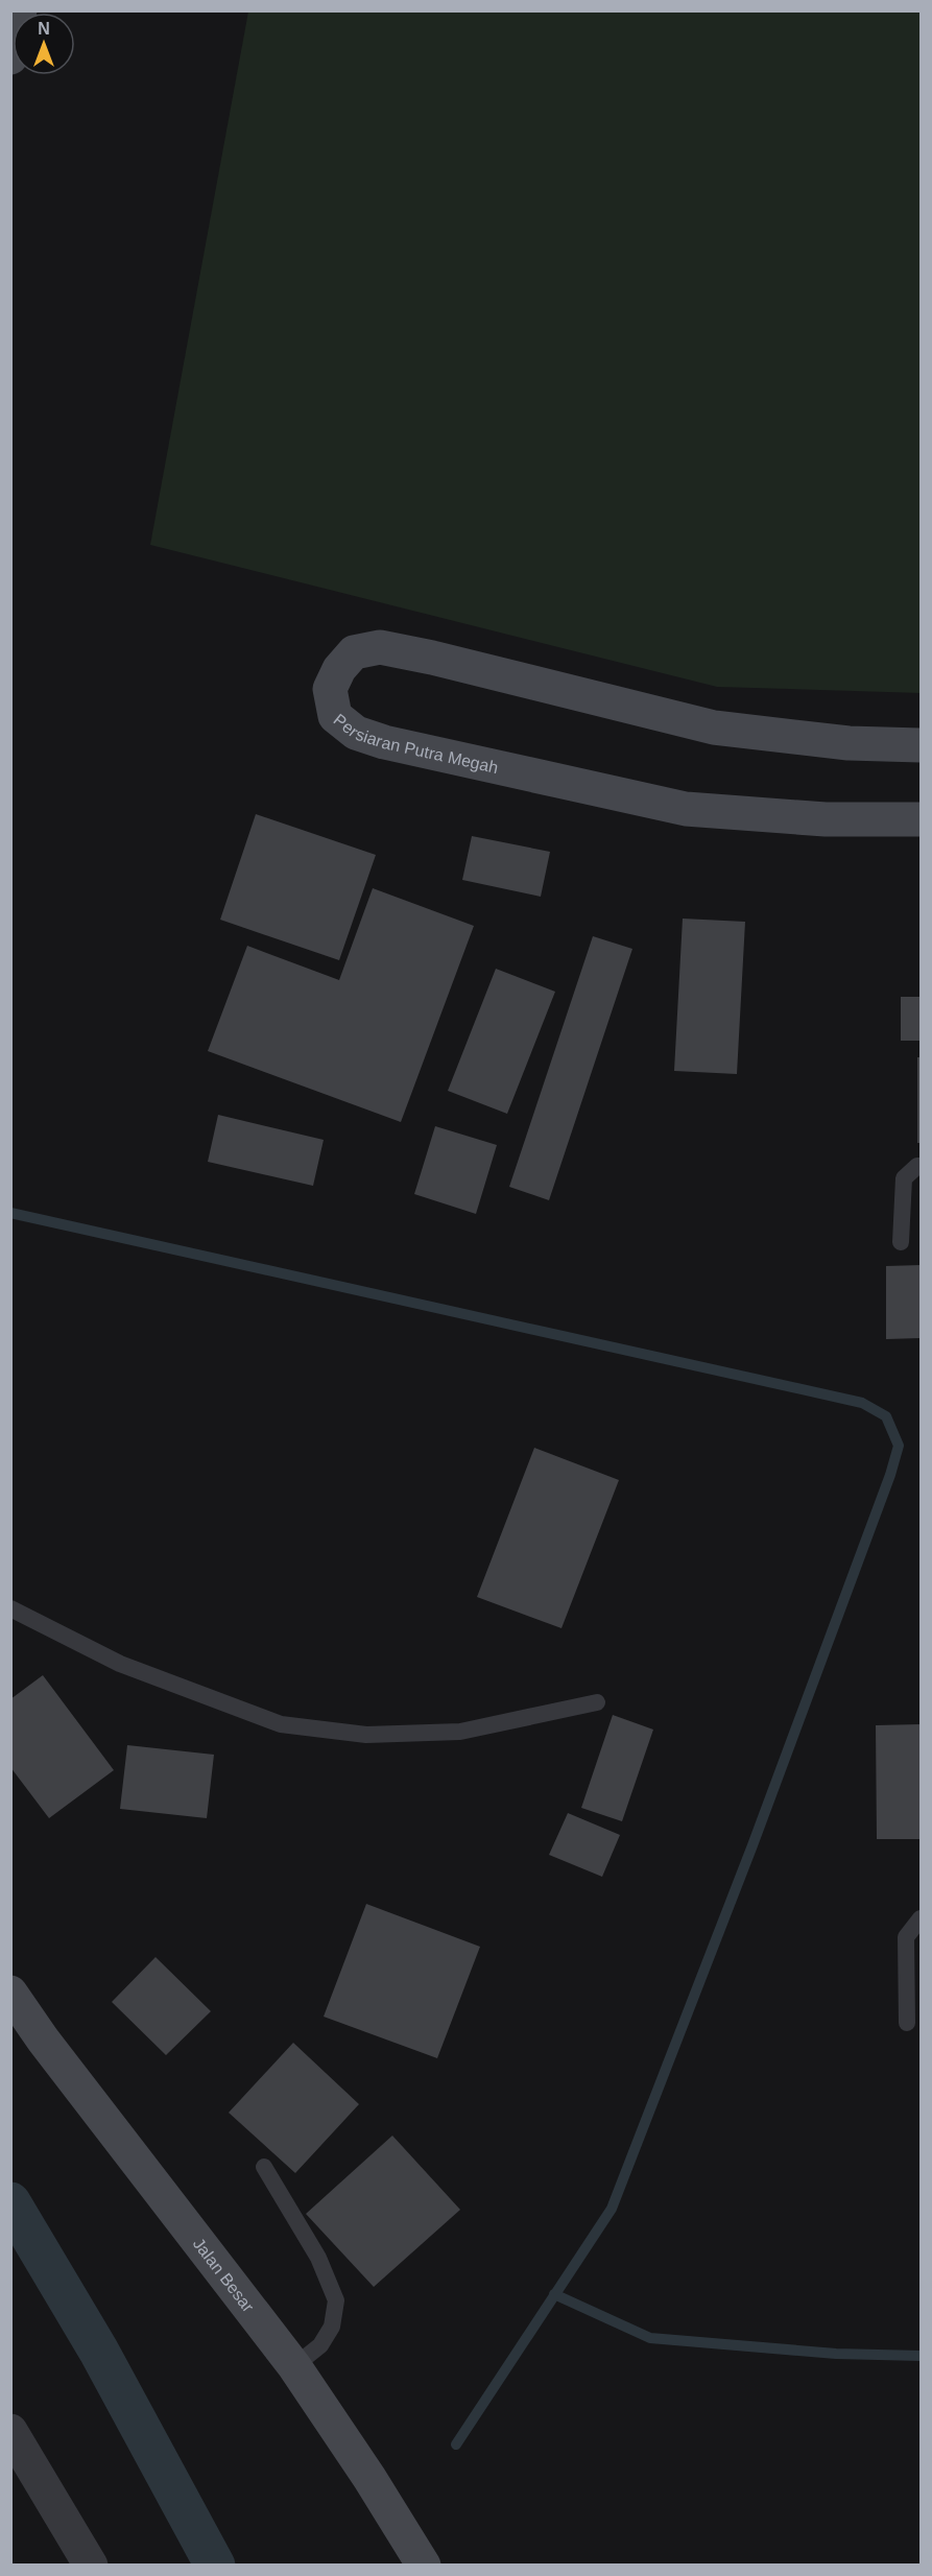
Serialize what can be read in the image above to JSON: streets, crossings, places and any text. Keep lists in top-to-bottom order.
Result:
{
  "streets": {
    "street": ["Persiaran Putra Megah", "Jalan Besar"]
  },
  "north": "top"
}
